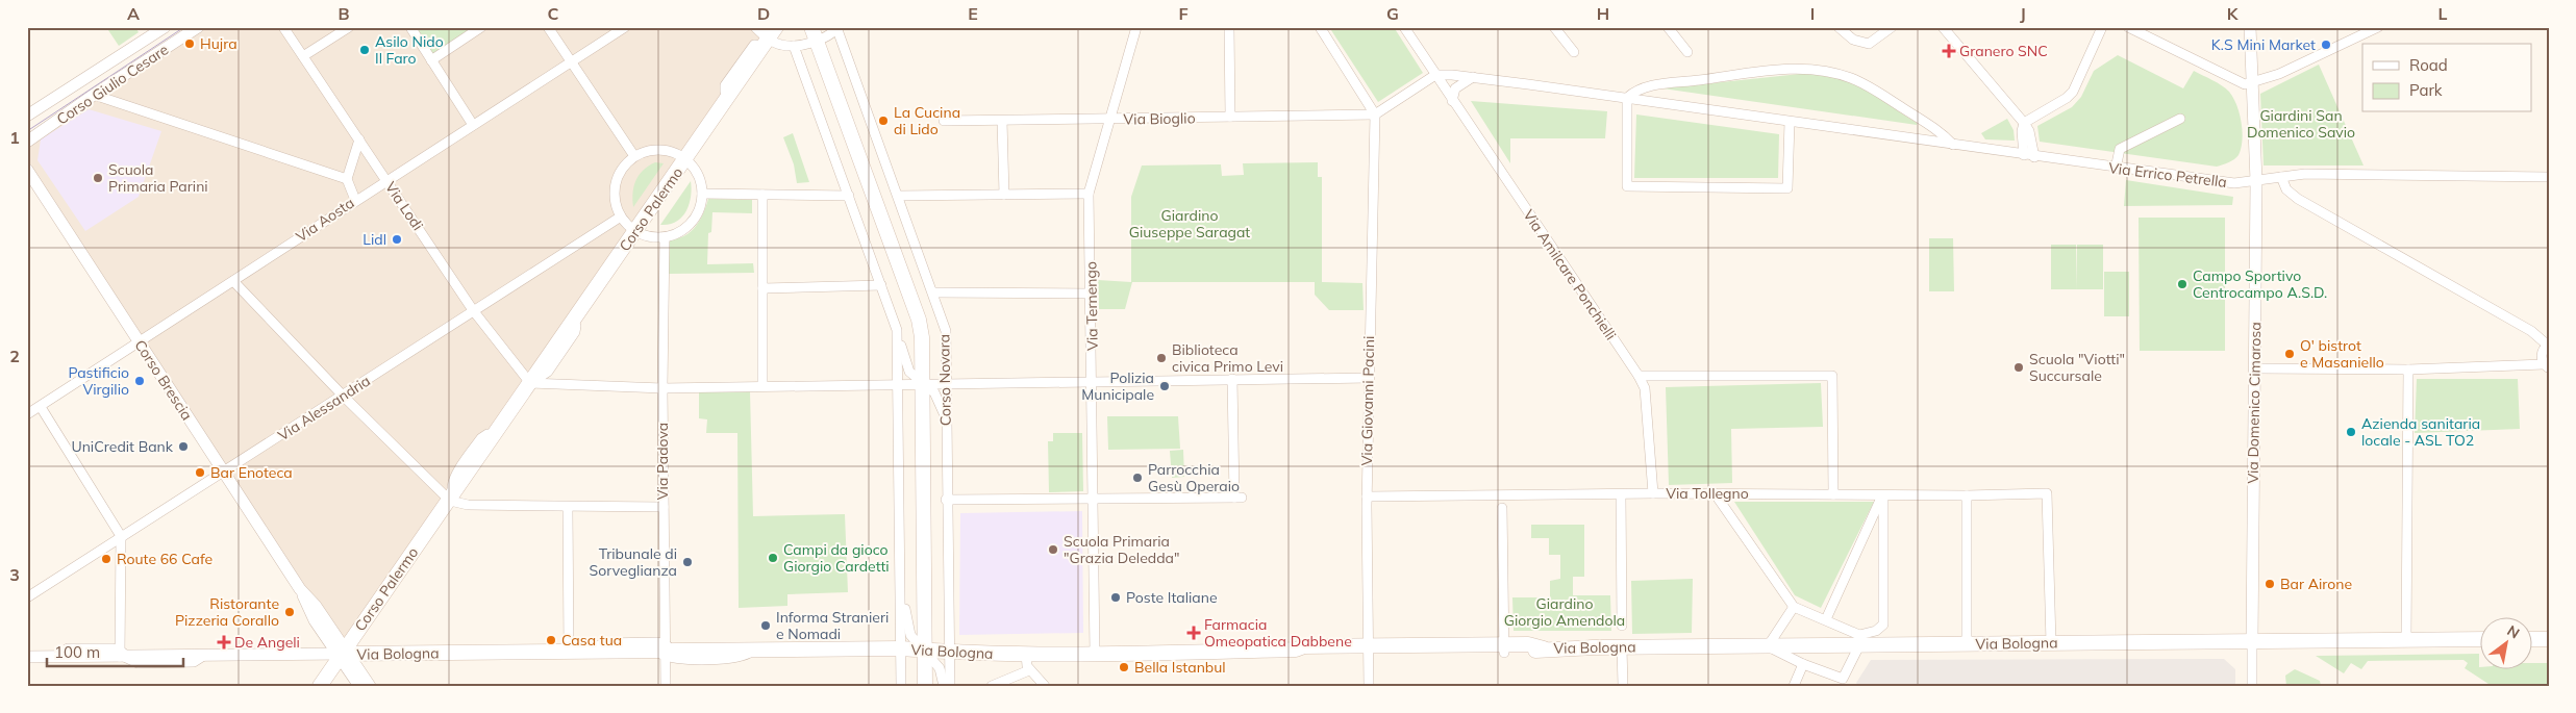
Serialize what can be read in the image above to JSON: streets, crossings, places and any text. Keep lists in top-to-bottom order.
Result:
{
  "streets": {
    "main road": ["Corso Palermo", "Corso Novara", "Via Bologna"],
    "street": [
      "Corso Giulio Cesare",
      "Via Bioglio",
      "Via Errico Petrella",
      "Via Lodi",
      "Via Aosta",
      "Via Amilcare Ponchielli",
      "Via Ternengo",
      "Corso Brescia",
      "Via Giovanni Pacini",
      "Via Domenico Cimarosa",
      "Via Alessandria",
      "Via Padova",
      "Via Tollegno"
    ]
  },
  "crossings": [
    ["Via Bioglio", "Via Ternengo"],
    ["Via Bioglio", "Via Giovanni Pacini"],
    ["Via Errico Petrella", "Via Amilcare Ponchielli"],
    ["Via Errico Petrella", "Via Domenico Cimarosa"],
    ["Via Lodi", "Corso Palermo"],
    ["Via Lodi", "Via Aosta"],
    ["Via Lodi", "Via Alessandria"],
    ["Corso Palermo", "Corso Brescia"],
    ["Corso Palermo", "Corso Novara"],
    ["Corso Palermo", "Via Bologna"],
    ["Via Aosta", "Corso Brescia"],
    ["Via Amilcare Ponchielli", "Via Tollegno"],
    ["Via Ternengo", "Via Bologna"],
    ["Corso Brescia", "Via Alessandria"],
    ["Corso Brescia", "Via Bologna"],
    ["Corso Novara", "Via Bologna"],
    ["Via Giovanni Pacini", "Via Tollegno"],
    ["Via Giovanni Pacini", "Via Bologna"],
    ["Via Domenico Cimarosa", "Via Bologna"],
    ["Via Padova", "Via Bologna"],
    ["Via Tollegno", "Via Bologna"]
  ],
  "parks": ["Giardini San Domenico Savio", "Giardino Giuseppe Saragat", "Giardino Giorgio Amendola"],
  "places": {
    "other": [
      "Hujra",
      "K.S Mini Market",
      "Asilo Nido Il Faro",
      "La Cucina di Lido",
      "Scuola Primaria Parini",
      "Lidl",
      "Campo Sportivo Centrocampo A.S.D.",
      "O' bistrot e Masaniello",
      "Biblioteca civica Primo Levi",
      "Scuola \"Viotti\" Succursale",
      "Pastificio Virgilio",
      "Polizia Municipale",
      "Azienda sanitaria locale - ASL TO2",
      "UniCredit Bank",
      "Bar Enoteca",
      "Parrocchia Gesù Operaio",
      "Scuola Primaria \"Grazia Deledda\"",
      "Campi da gioco Giorgio Cardetti",
      "Route 66 Cafe",
      "Tribunale di Sorveglianza",
      "Bar Airone",
      "Poste Italiane",
      "Ristorante Pizzeria Corallo",
      "Informa Stranieri e Nomadi",
      "Casa tua",
      "Bella Istanbul"
    ],
    "health": ["Granero SNC", "Farmacia Omeopatica Dabbene", "De Angeli"]
  },
  "legend": ["Road", "Park"],
  "scale_bar": "100 m",
  "north": "top right",
  "grid": {
    "columns": [
      "A",
      "B",
      "C",
      "D",
      "E",
      "F",
      "G",
      "H",
      "I",
      "J",
      "K",
      "L"
    ],
    "rows": ["1", "2", "3"]
  }
}
